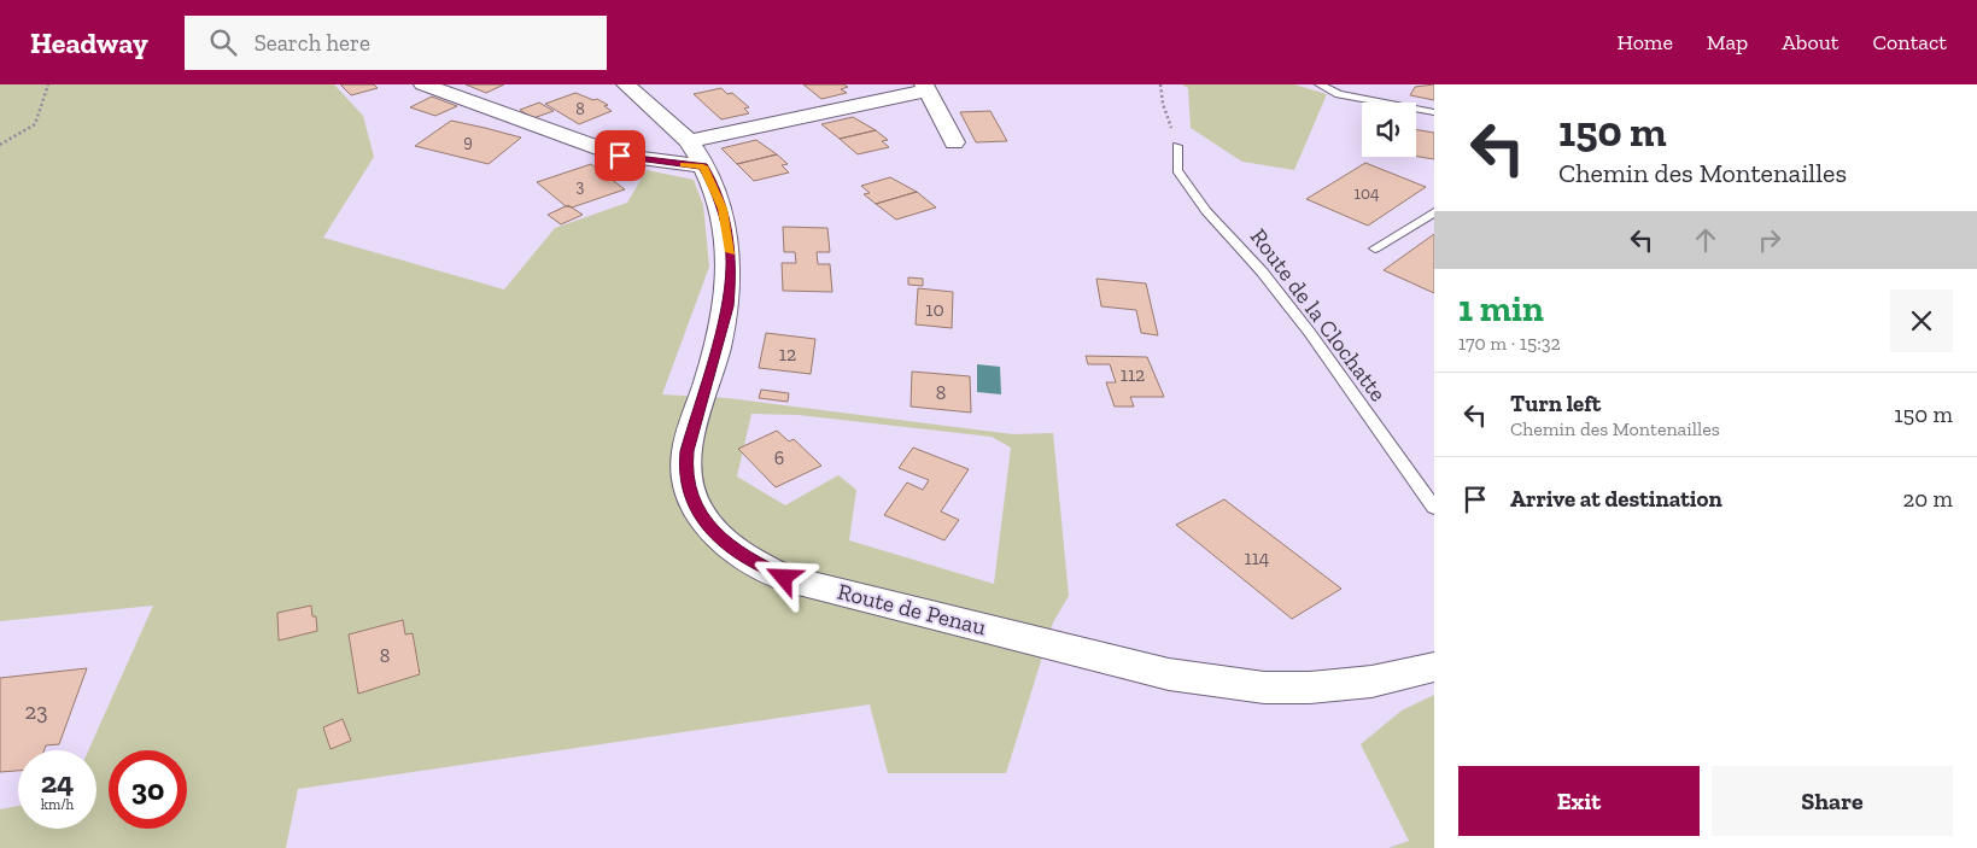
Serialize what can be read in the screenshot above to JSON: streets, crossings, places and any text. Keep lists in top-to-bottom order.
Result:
{
  "streets": {
    "street": ["Route de Penau"],
    "lane": ["Route de la Clochatte"]
  },
  "house_numbers": [
    "8",
    "9",
    "3",
    "104",
    "10",
    "12",
    "112",
    "8",
    "6",
    "114",
    "8",
    "23"
  ],
  "page": {
    "header": "Headway",
    "search": "Search here",
    "nav": [
      "Home",
      "Map",
      "About",
      "Contact"
    ],
    "turn": ["150 m", "Chemin des Montenailles"],
    "heading": ["1 min", "170 m · 15:32"],
    "list": [
      {
        "name": "Turn left",
        "note": "Chemin des Montenailles",
        "value": "150 m"
      },
      {
        "name": "Arrive at destination",
        "value": "20 m"
      }
    ],
    "speed": "24 km/h",
    "limit": "30",
    "buttons": ["Exit", "Share"]
  }
}
